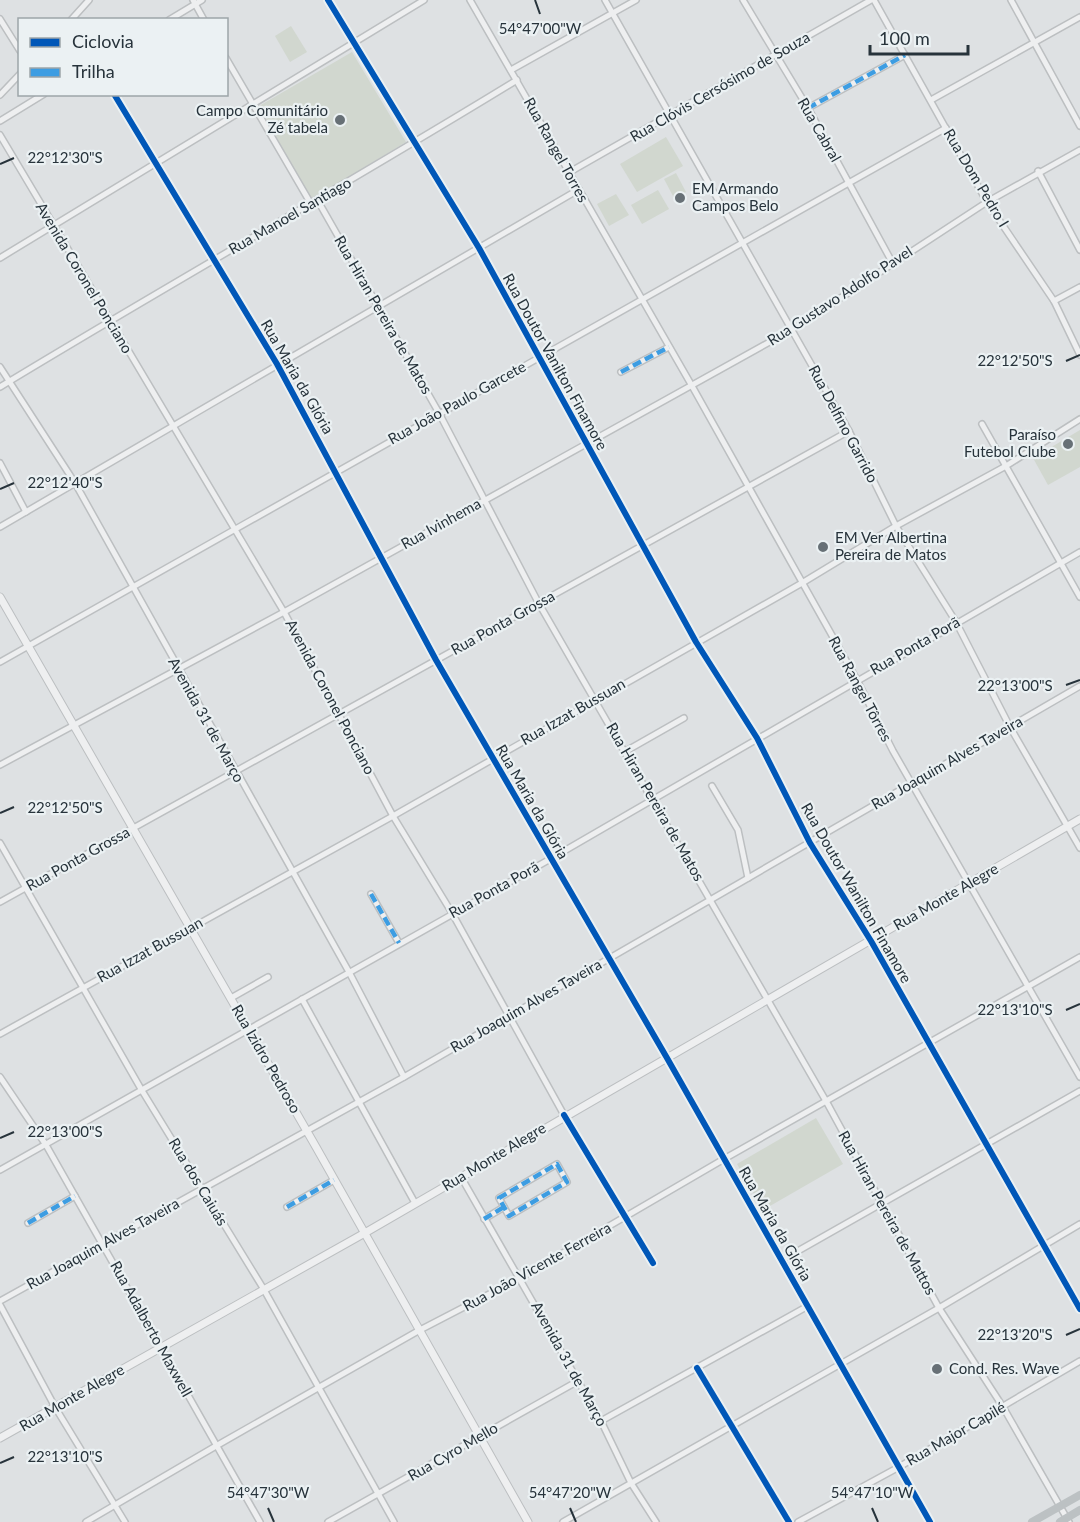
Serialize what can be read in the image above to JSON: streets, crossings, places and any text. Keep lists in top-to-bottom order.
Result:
{
  "streets": {
    "street": [
      "Rua Clóvis Cersósimo de Souza",
      "Rua Cabral",
      "Rua Rangel Torres",
      "Rua Dom Pedro I",
      "Rua Manoel Santiago",
      "Avenida Coronel Ponciano",
      "Rua Gustavo Adolfo Pavel",
      "Rua Hiran Pereira de Matos",
      "Rua Doutor Vanilton Finamore",
      "Rua Maria da Glória",
      "Rua João Paulo Garcete",
      "Rua Delfino Garrido",
      "Rua Ivinhema",
      "Rua Ponta Grossa",
      "Rua Ponta Porã",
      "Rua Rangel Tôrres",
      "Rua Izzat Bussuan",
      "Avenida 31 de Março",
      "Rua Joaquim Alves Taveira",
      "Rua Doutor Wanilton Finamore",
      "Rua Monte Alegre",
      "Rua Izidro Pedroso",
      "Rua dos Caiuás",
      "Rua Hiran Pereira de Mattos",
      "Rua João Vicente Ferreira",
      "Rua Adalberto Maxwell",
      "Rua Major Capilé",
      "Rua Cyro Mello"
    ]
  },
  "crossings": [
    ["Rua Clóvis Cersósimo de Souza", "Rua Cabral"],
    ["Rua Clóvis Cersósimo de Souza", "Rua Rangel Torres"],
    ["Rua Clóvis Cersósimo de Souza", "Rua Dom Pedro I"],
    ["Rua Clóvis Cersósimo de Souza", "Rua Delfino Garrido"],
    ["Rua Cabral", "Rua Gustavo Adolfo Pavel"],
    ["Rua Cabral", "Rua João Paulo Garcete"],
    ["Rua Rangel Torres", "Rua Manoel Santiago"],
    ["Rua Rangel Torres", "Rua João Paulo Garcete"],
    ["Rua Rangel Torres", "Rua Rangel Tôrres"],
    ["Rua Dom Pedro I", "Rua Gustavo Adolfo Pavel"],
    ["Rua Dom Pedro I", "Rua João Paulo Garcete"],
    ["Rua Manoel Santiago", "Avenida Coronel Ponciano"],
    ["Rua Manoel Santiago", "Rua Hiran Pereira de Matos"],
    ["Rua Manoel Santiago", "Rua Doutor Vanilton Finamore"],
    ["Rua Manoel Santiago", "Rua Maria da Glória"],
    ["Rua Manoel Santiago", "Avenida 31 de Março"],
    ["Avenida Coronel Ponciano", "Rua João Paulo Garcete"],
    ["Avenida Coronel Ponciano", "Rua Ivinhema"],
    ["Avenida Coronel Ponciano", "Rua Ponta Grossa"],
    ["Avenida Coronel Ponciano", "Rua Ponta Porã"],
    ["Avenida Coronel Ponciano", "Rua Izzat Bussuan"],
    ["Avenida Coronel Ponciano", "Rua Joaquim Alves Taveira"],
    ["Avenida Coronel Ponciano", "Rua Monte Alegre"],
    ["Avenida Coronel Ponciano", "Rua João Vicente Ferreira"],
    ["Rua Gustavo Adolfo Pavel", "Rua Delfino Garrido"],
    ["Rua Gustavo Adolfo Pavel", "Rua Ivinhema"],
    ["Rua Gustavo Adolfo Pavel", "Rua Rangel Tôrres"],
    ["Rua Hiran Pereira de Matos", "Rua João Paulo Garcete"],
    ["Rua Hiran Pereira de Matos", "Rua Ivinhema"],
    ["Rua Hiran Pereira de Matos", "Rua Ponta Grossa"],
    ["Rua Hiran Pereira de Matos", "Rua Ponta Porã"],
    ["Rua Hiran Pereira de Matos", "Rua Izzat Bussuan"],
    ["Rua Hiran Pereira de Matos", "Rua Joaquim Alves Taveira"],
    ["Rua Hiran Pereira de Matos", "Rua Hiran Pereira de Mattos"],
    ["Rua Doutor Vanilton Finamore", "Rua João Paulo Garcete"],
    ["Rua Doutor Vanilton Finamore", "Rua Ivinhema"],
    ["Rua Doutor Vanilton Finamore", "Rua Ponta Grossa"],
    ["Rua Doutor Vanilton Finamore", "Rua Ponta Porã"],
    ["Rua Doutor Vanilton Finamore", "Rua Izzat Bussuan"],
    ["Rua Doutor Vanilton Finamore", "Rua Doutor Wanilton Finamore"],
    ["Rua Maria da Glória", "Rua João Paulo Garcete"],
    ["Rua Maria da Glória", "Rua Ivinhema"],
    ["Rua Maria da Glória", "Rua Ponta Grossa"],
    ["Rua Maria da Glória", "Rua Ponta Porã"],
    ["Rua Maria da Glória", "Rua Izzat Bussuan"],
    ["Rua Maria da Glória", "Rua Joaquim Alves Taveira"],
    ["Rua Maria da Glória", "Rua Monte Alegre"],
    ["Rua Maria da Glória", "Rua João Vicente Ferreira"],
    ["Rua Maria da Glória", "Rua Major Capilé"],
    ["Rua João Paulo Garcete", "Rua Delfino Garrido"],
    ["Rua João Paulo Garcete", "Rua Rangel Tôrres"],
    ["Rua João Paulo Garcete", "Avenida 31 de Março"],
    ["Rua João Paulo Garcete", "Rua Izidro Pedroso"],
    ["Rua Delfino Garrido", "Rua Ponta Grossa"],
    ["Rua Delfino Garrido", "Rua Ponta Porã"],
    ["Rua Delfino Garrido", "Rua Izzat Bussuan"],
    ["Rua Delfino Garrido", "Rua Joaquim Alves Taveira"],
    ["Rua Delfino Garrido", "Rua Monte Alegre"],
    ["Rua Ivinhema", "Rua Rangel Tôrres"],
    ["Rua Ivinhema", "Avenida 31 de Março"],
    ["Rua Ivinhema", "Rua Izidro Pedroso"],
    ["Rua Ponta Grossa", "Rua Rangel Tôrres"],
    ["Rua Ponta Grossa", "Avenida 31 de Março"],
    ["Rua Ponta Grossa", "Rua Izidro Pedroso"],
    ["Rua Ponta Grossa", "Rua dos Caiuás"],
    ["Rua Ponta Porã", "Rua Rangel Tôrres"],
    ["Rua Ponta Porã", "Avenida 31 de Março"],
    ["Rua Ponta Porã", "Rua Doutor Wanilton Finamore"],
    ["Rua Ponta Porã", "Rua Izidro Pedroso"],
    ["Rua Ponta Porã", "Rua dos Caiuás"],
    ["Rua Ponta Porã", "Rua Adalberto Maxwell"],
    ["Rua Rangel Tôrres", "Rua Izzat Bussuan"],
    ["Rua Rangel Tôrres", "Rua Joaquim Alves Taveira"],
    ["Rua Rangel Tôrres", "Rua Monte Alegre"],
    ["Rua Rangel Tôrres", "Rua João Vicente Ferreira"],
    ["Rua Izzat Bussuan", "Avenida 31 de Março"],
    ["Rua Izzat Bussuan", "Rua Izidro Pedroso"],
    ["Rua Izzat Bussuan", "Rua dos Caiuás"],
    ["Avenida 31 de Março", "Rua Joaquim Alves Taveira"],
    ["Avenida 31 de Março", "Rua Monte Alegre"],
    ["Avenida 31 de Março", "Rua João Vicente Ferreira"],
    ["Avenida 31 de Março", "Rua Cyro Mello"],
    ["Rua Joaquim Alves Taveira", "Rua Doutor Wanilton Finamore"],
    ["Rua Joaquim Alves Taveira", "Rua Izidro Pedroso"],
    ["Rua Joaquim Alves Taveira", "Rua dos Caiuás"],
    ["Rua Joaquim Alves Taveira", "Rua Hiran Pereira de Mattos"],
    ["Rua Joaquim Alves Taveira", "Rua Adalberto Maxwell"],
    ["Rua Doutor Wanilton Finamore", "Rua Monte Alegre"],
    ["Rua Doutor Wanilton Finamore", "Rua João Vicente Ferreira"],
    ["Rua Monte Alegre", "Rua Izidro Pedroso"],
    ["Rua Monte Alegre", "Rua dos Caiuás"],
    ["Rua Monte Alegre", "Rua Hiran Pereira de Mattos"],
    ["Rua Monte Alegre", "Rua Adalberto Maxwell"],
    ["Rua Izidro Pedroso", "Rua João Vicente Ferreira"],
    ["Rua Izidro Pedroso", "Rua Cyro Mello"],
    ["Rua dos Caiuás", "Rua João Vicente Ferreira"],
    ["Rua dos Caiuás", "Rua Cyro Mello"],
    ["Rua Hiran Pereira de Mattos", "Rua João Vicente Ferreira"],
    ["Rua Hiran Pereira de Mattos", "Rua Major Capilé"],
    ["Rua João Vicente Ferreira", "Rua Adalberto Maxwell"]
  ],
  "places": [
    "Campo Comunitário Zé tabela",
    "EM Armando Campos Belo",
    "Paraíso Futebol Clube",
    "EM Ver Albertina Pereira de Matos",
    "Cond. Res. Wave"
  ],
  "legend": ["Ciclovia", "Trilha"],
  "scale_bar": "100 m",
  "coordinates": [
    "54°47'00\"W",
    "22°12'30\"S",
    "22°12'50\"S",
    "22°12'40\"S",
    "22°13'00\"S",
    "22°13'10\"S",
    "22°13'20\"S",
    "54°47'30\"W",
    "54°47'20\"W",
    "54°47'10\"W"
  ]
}
